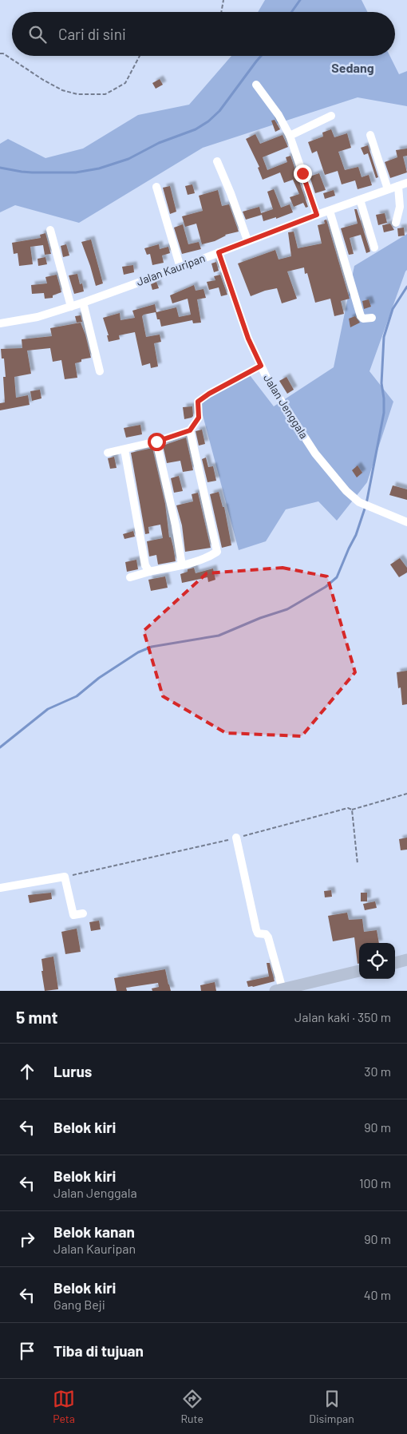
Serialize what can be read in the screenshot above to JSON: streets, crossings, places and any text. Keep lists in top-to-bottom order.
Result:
{
  "streets": {
    "street": ["Jalan Kauripan", "Jalan Jenggala"]
  },
  "crossings": [
    ["Jalan Kauripan", "Jalan Jenggala"]
  ],
  "districts": ["Sedang"],
  "page": {
    "search": "Cari di sini",
    "heading": ["5 mnt", "Jalan kaki · 350 m"],
    "list": [
      ["Lurus", "30 m"],
      ["Belok kiri", "90 m"],
      ["Belok kiri", "Jalan Jenggala", "100 m"],
      ["Belok kanan", "Jalan Kauripan", "90 m"],
      ["Belok kiri", "Gang Beji", "40 m"],
      "Tiba di tujuan"
    ],
    "nav": ["Peta", "Rute", "Disimpan"]
  }
}
